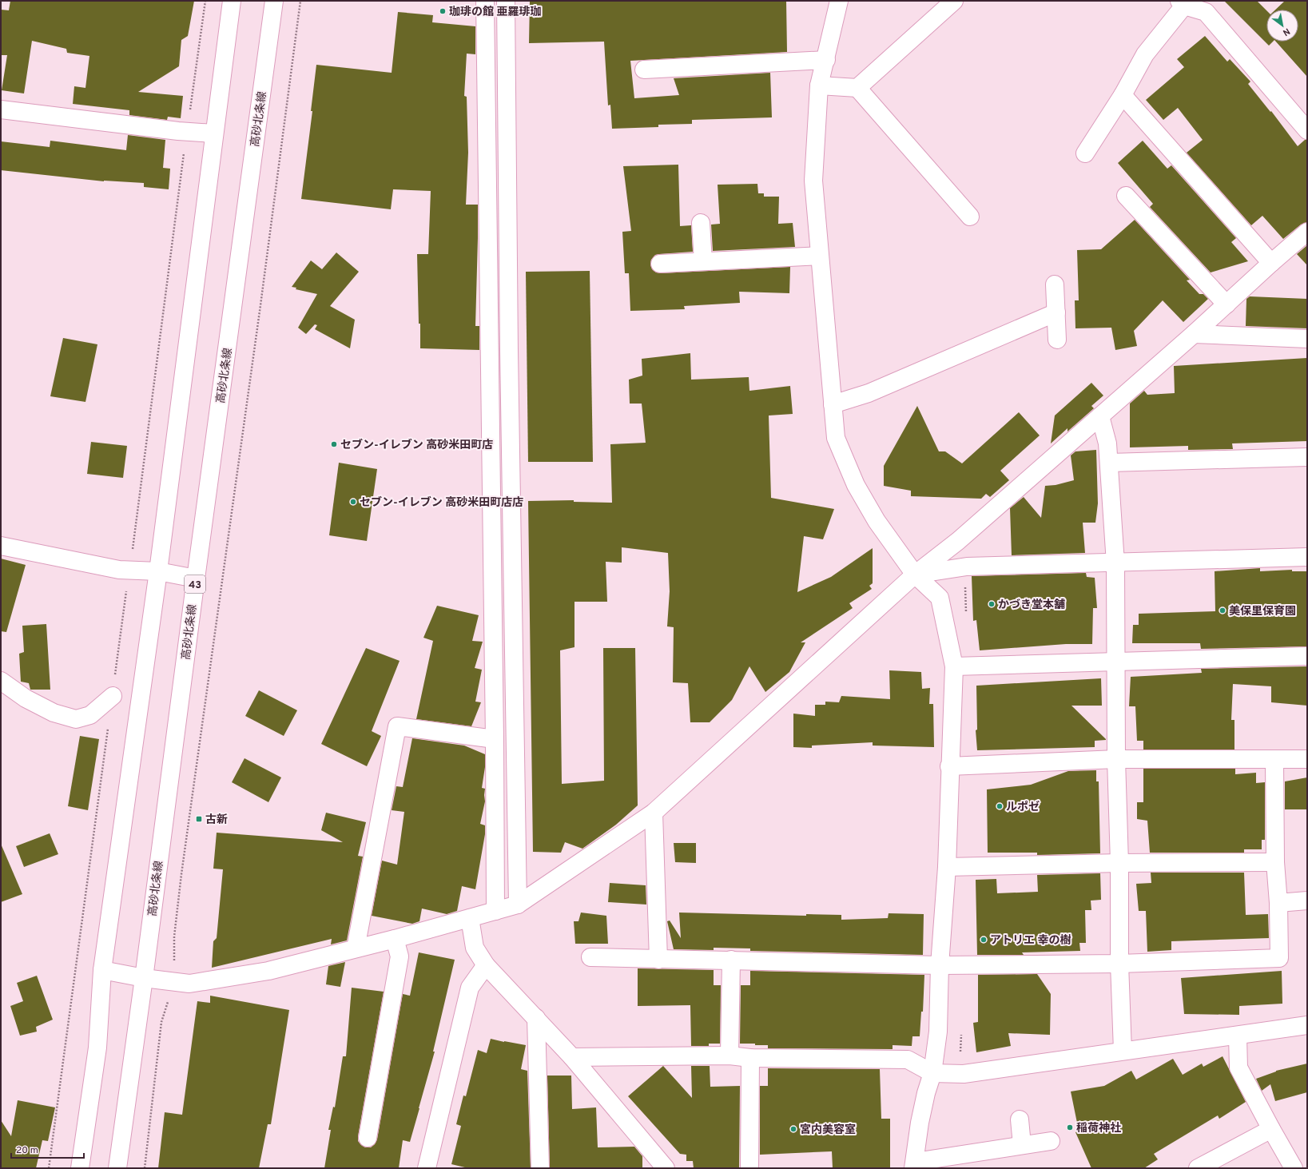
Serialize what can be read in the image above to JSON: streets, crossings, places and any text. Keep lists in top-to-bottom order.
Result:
{
  "streets": {
    "street": ["高砂北条線", "43"]
  },
  "places": {
    "other": [
      "珈琲の館 亜羅琲珈",
      "セブン-イレブン 高砂米田町店",
      "セブン-イレブン 高砂米田町店店",
      "かづき堂本舗",
      "美保里保育園",
      "ルポゼ",
      "アトリエ 幸の樹",
      "稲荷神社",
      "宮内美容室"
    ],
    "transit": ["古新"]
  },
  "scale_bar": "20 m",
  "north": "bottom right"
}
